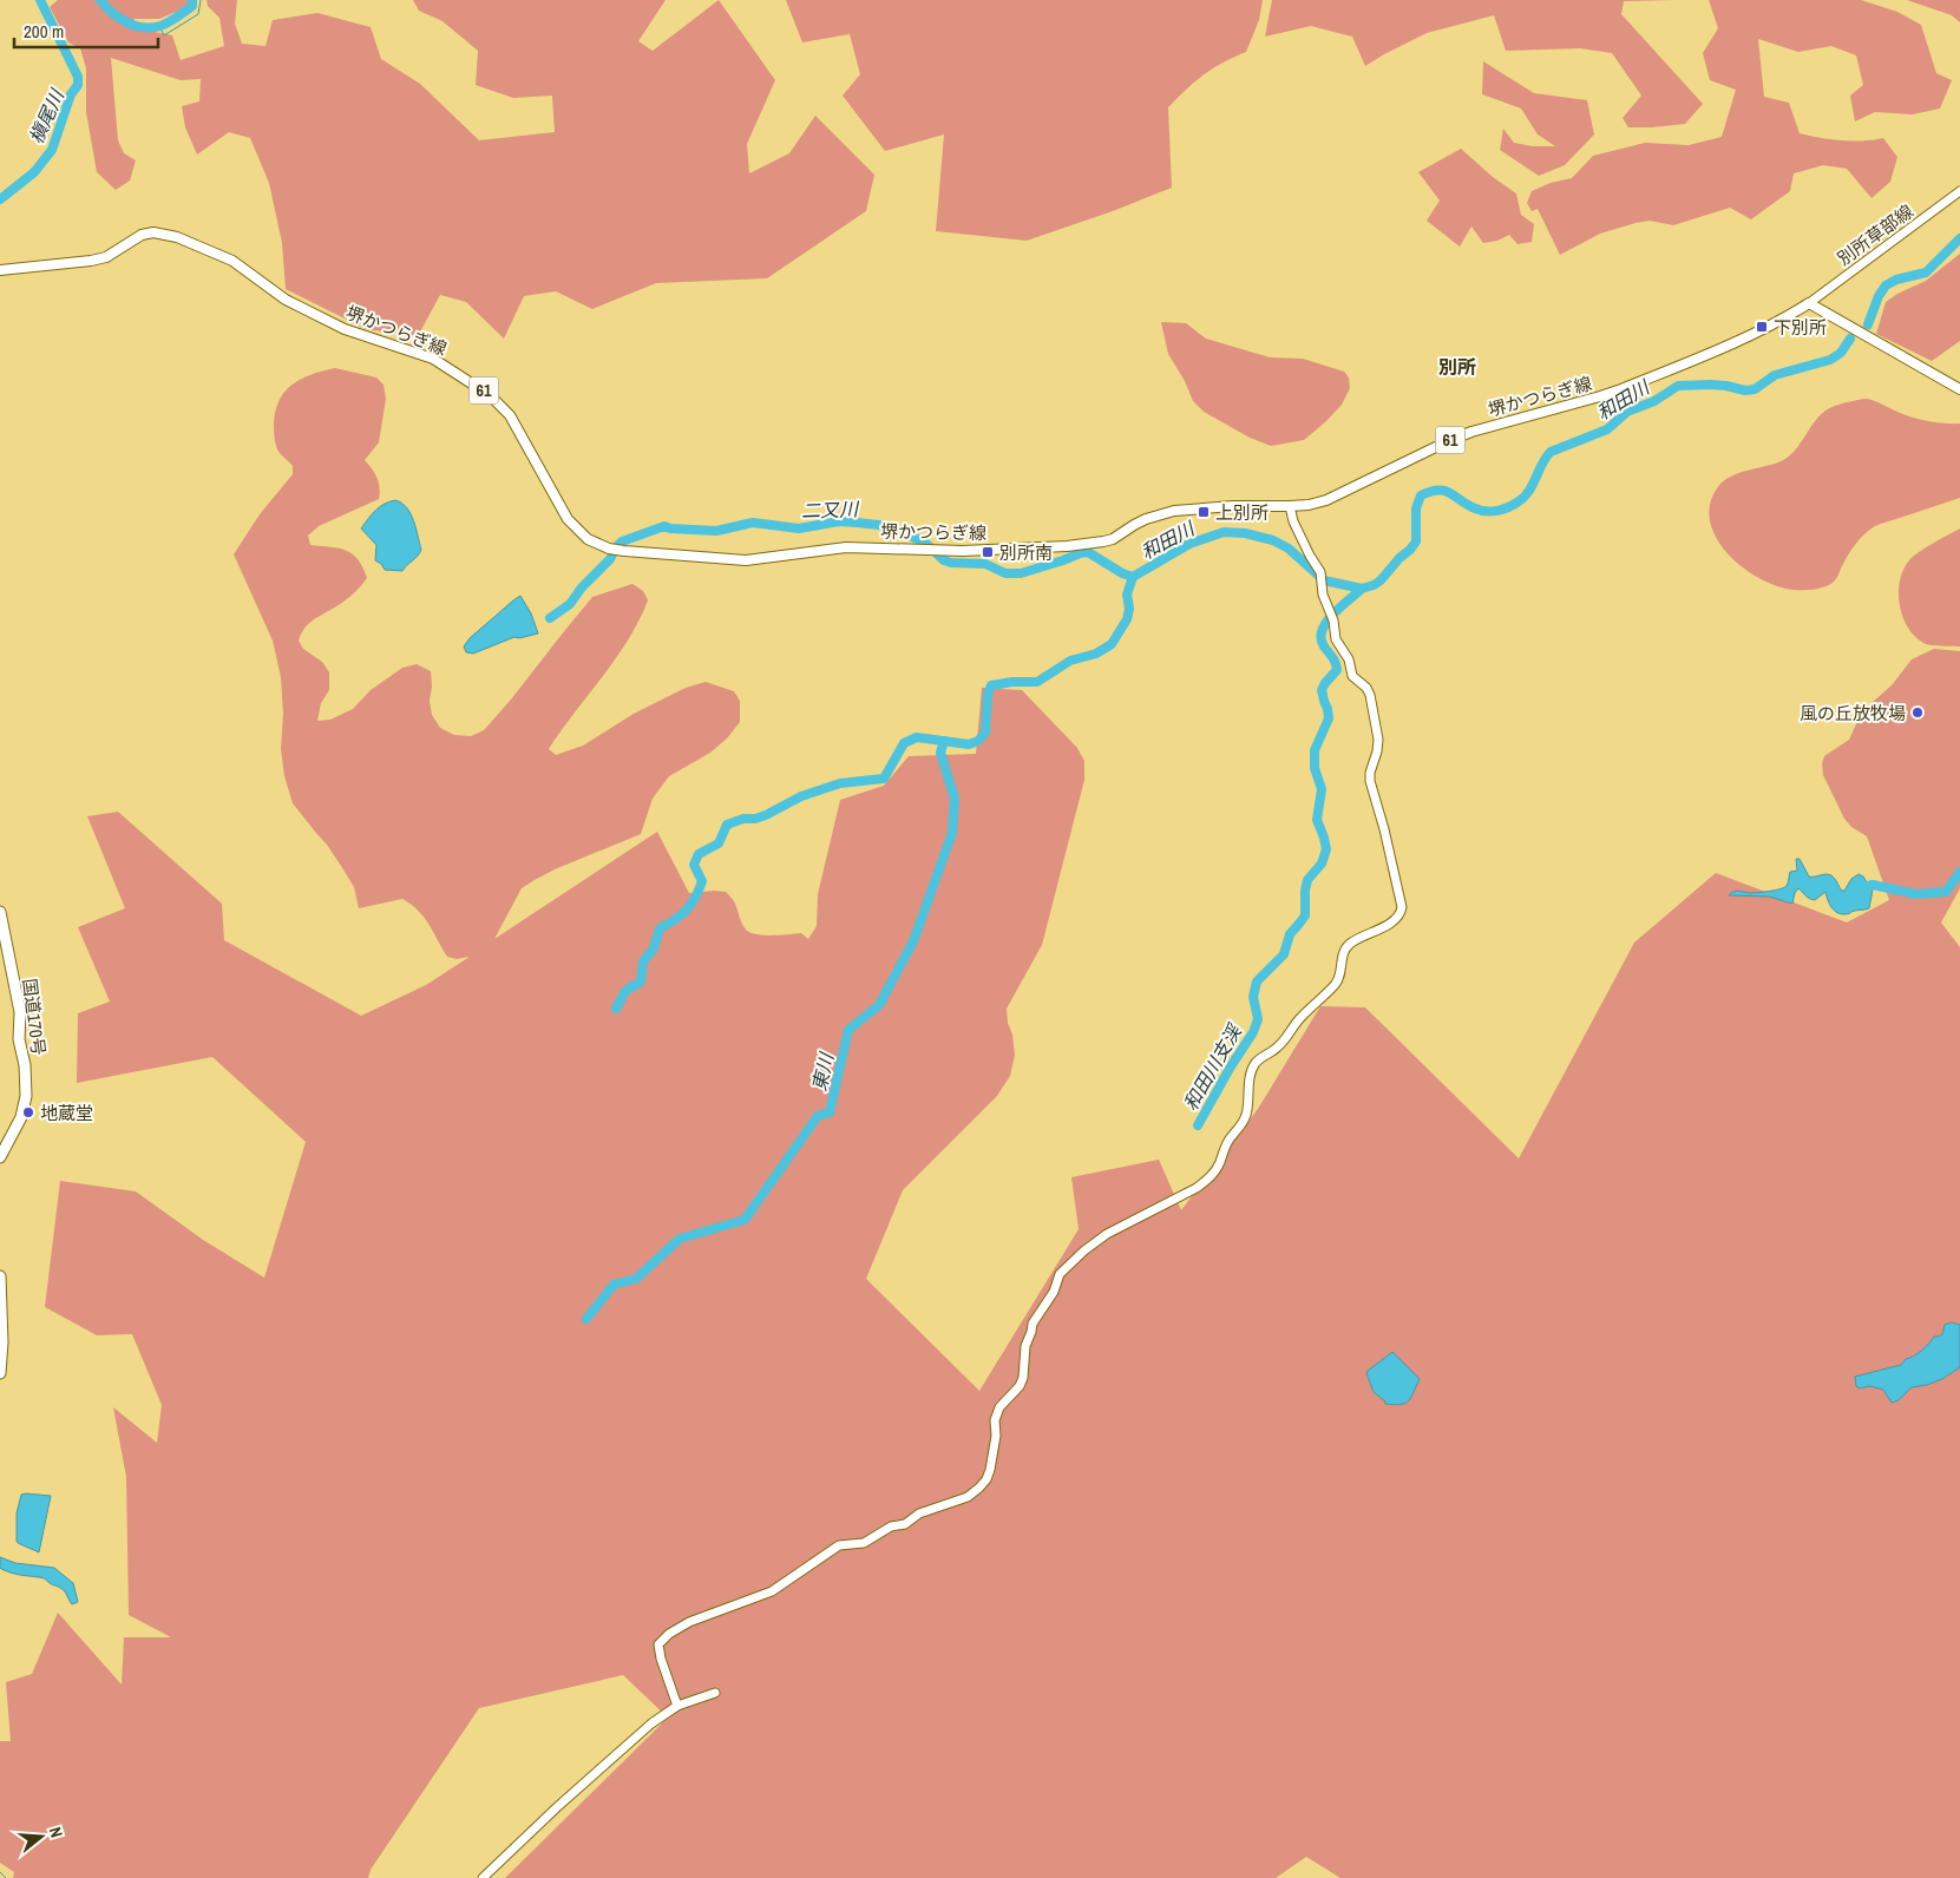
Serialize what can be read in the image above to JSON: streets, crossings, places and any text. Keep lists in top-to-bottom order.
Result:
{
  "streets": {
    "highway": ["国道170号"],
    "main road": ["堺かつらぎ線", "61"],
    "street": ["別所草部線"]
  },
  "crossings": [
    ["別所草部線", "堺かつらぎ線"]
  ],
  "districts": ["別所"],
  "water": [
    "槇尾川",
    "和田川",
    "二又川",
    "和田川支渓",
    "東川"
  ],
  "places": {
    "transit": ["下別所", "上別所", "別所南"],
    "other": ["風の丘放牧場", "地蔵堂"]
  },
  "scale_bar": "200 m",
  "north": "right"
}
